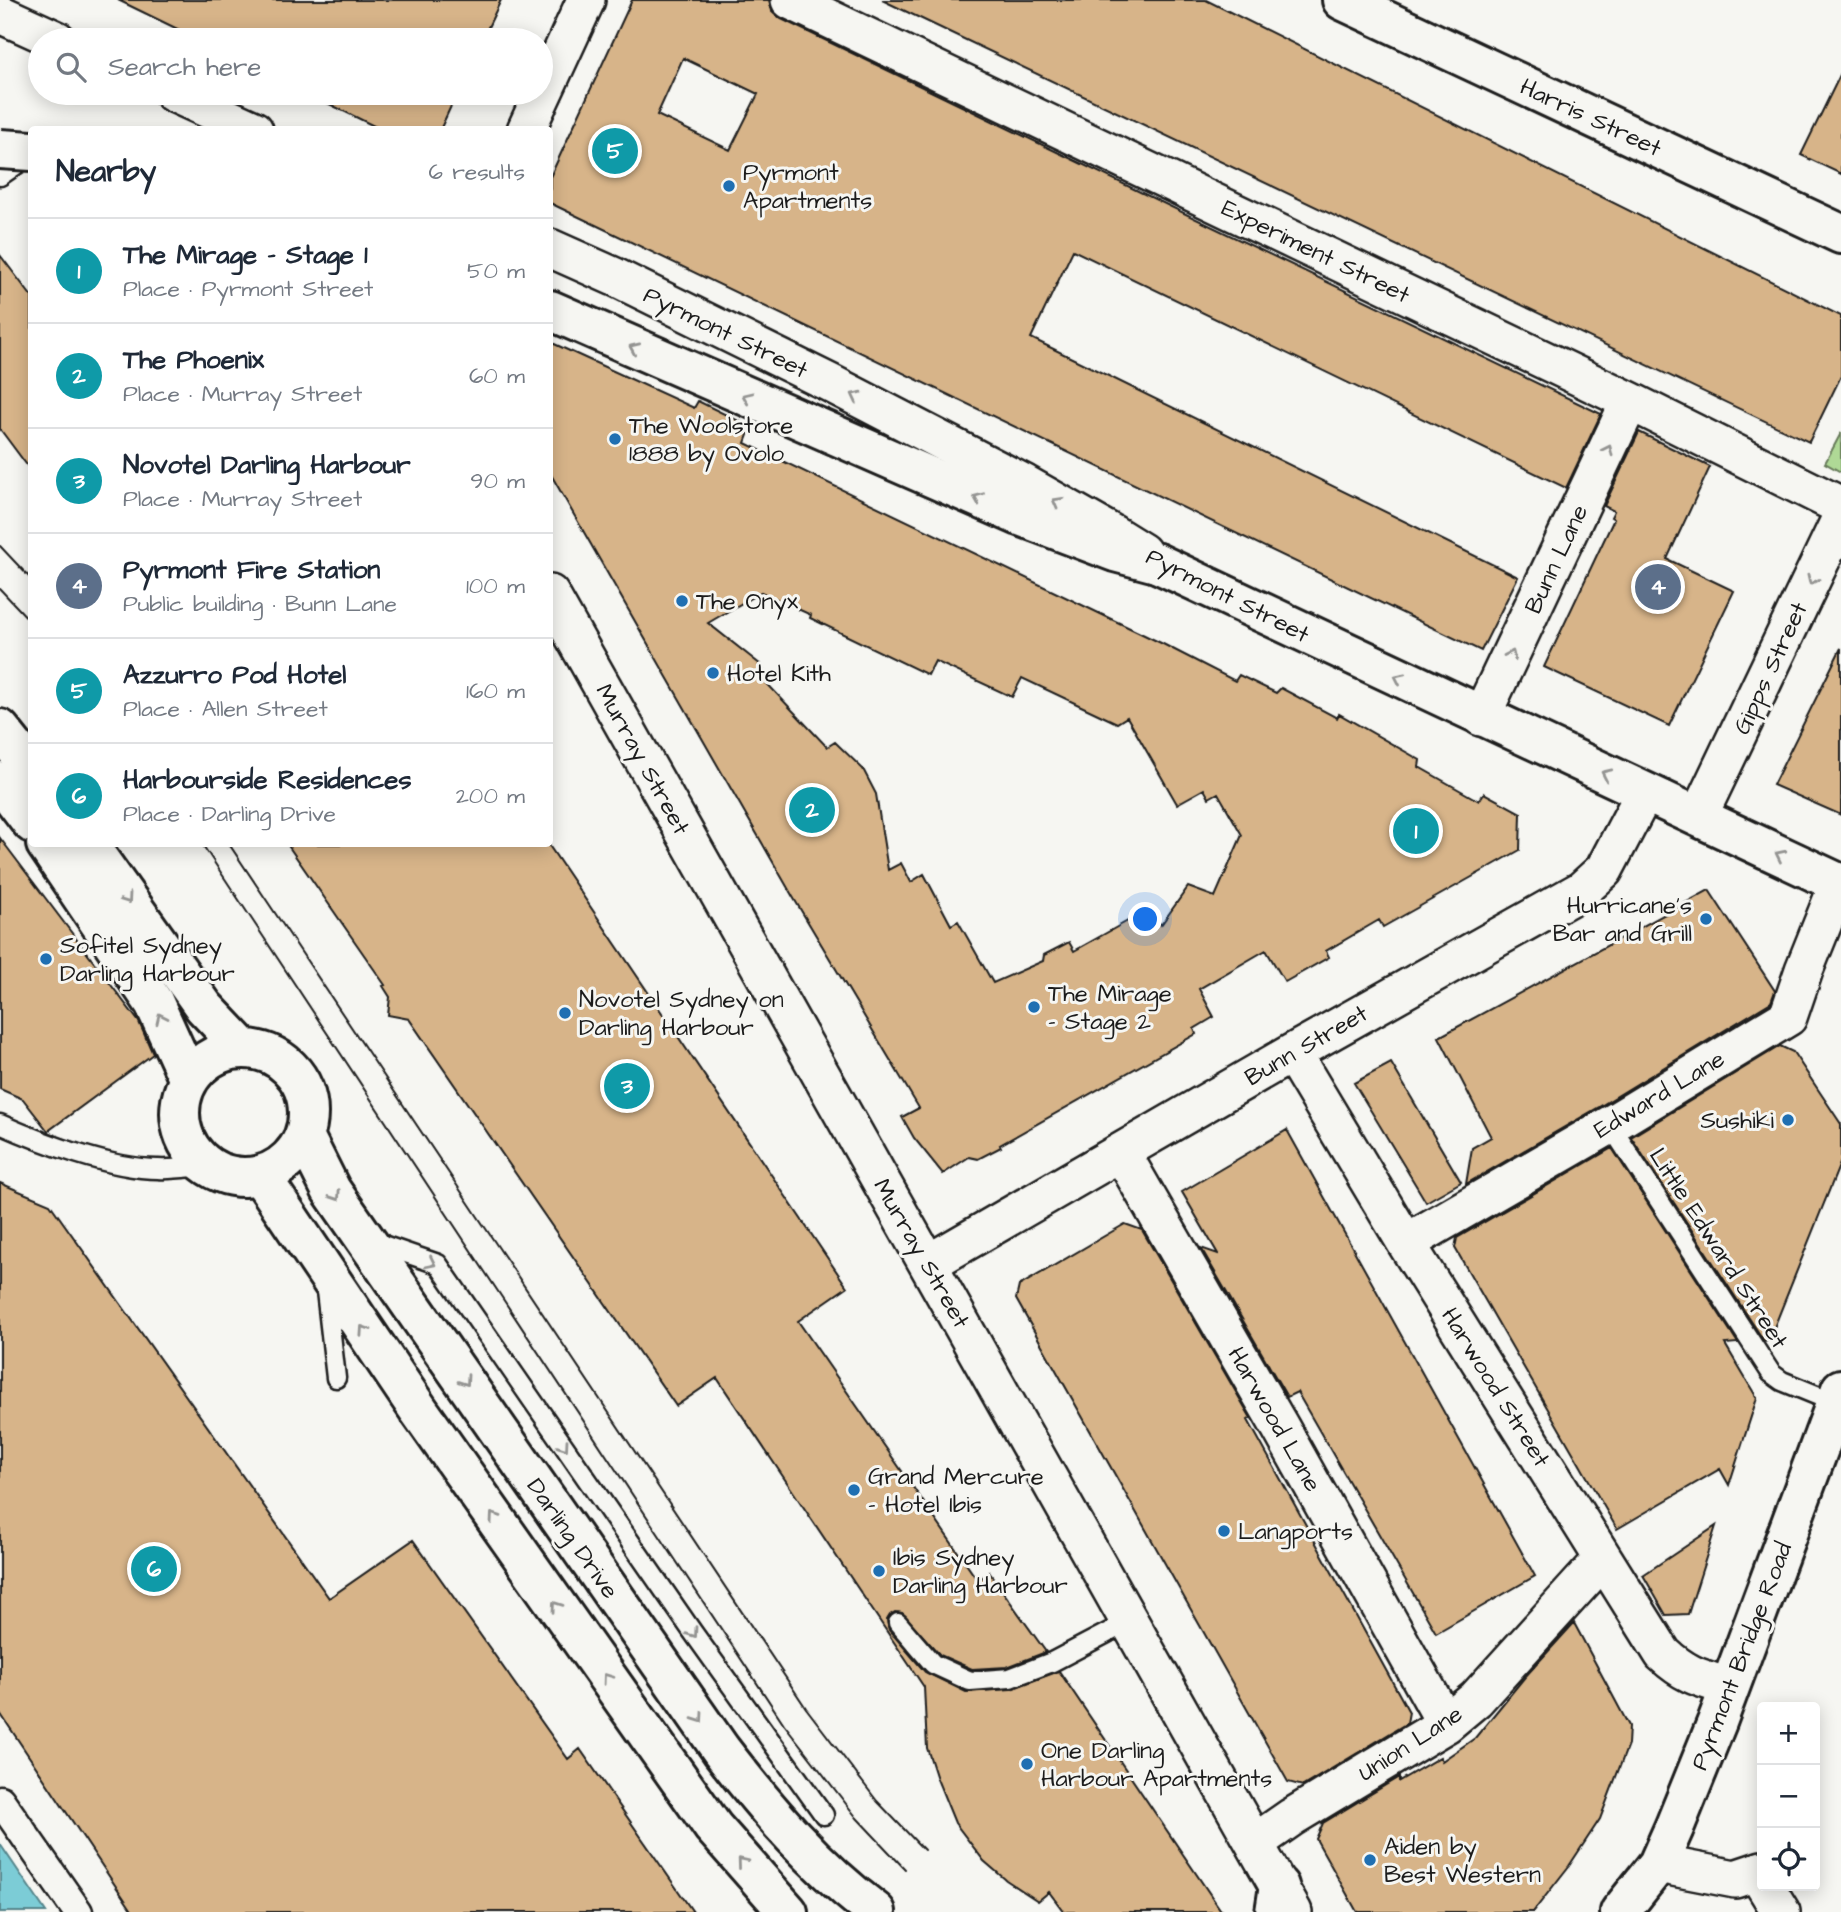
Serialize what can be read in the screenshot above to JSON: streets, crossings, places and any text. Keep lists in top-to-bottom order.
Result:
{
  "streets": {
    "main road": [
      "Harris Street",
      "Pyrmont Street",
      "Darling Drive",
      "Pyrmont Bridge Road"
    ],
    "street": [
      "Experiment Street",
      "Bunn Lane",
      "Gipps Street",
      "Murray Street",
      "Bunn Street",
      "Edward Lane",
      "Harwood Street",
      "Harwood Lane",
      "Union Lane"
    ],
    "lane": ["Little Edward Street"]
  },
  "crossings": [
    ["Experiment Street", "Bunn Lane"],
    ["Pyrmont Street", "Bunn Lane"],
    ["Pyrmont Street", "Gipps Street"],
    ["Pyrmont Street", "Bunn Street"],
    ["Pyrmont Street", "Edward Lane"],
    ["Murray Street", "Bunn Street"],
    ["Murray Street", "Union Lane"],
    ["Bunn Street", "Harwood Street"],
    ["Bunn Street", "Harwood Lane"],
    ["Edward Lane", "Little Edward Street"],
    ["Edward Lane", "Harwood Street"],
    ["Little Edward Street", "Pyrmont Bridge Road"],
    ["Harwood Street", "Pyrmont Bridge Road"],
    ["Harwood Street", "Union Lane"],
    ["Harwood Lane", "Union Lane"]
  ],
  "one_way": ["Pyrmont Street", "Bunn Lane", "Gipps Street"],
  "places": [
    "Pyrmont Apartments",
    "The Woolstore 1888 by Ovolo",
    "The Onyx",
    "Hotel Kith",
    "Hurricane's Bar and Grill",
    "Sofitel Sydney Darling Harbour",
    "The Mirage - Stage 2",
    "Novotel Sydney on Darling Harbour",
    "Sushiki",
    "Grand Mercure - Hotel Ibis",
    "Langports",
    "Ibis Sydney Darling Harbour",
    "One Darling Harbour Apartments",
    "Aiden by Best Western"
  ],
  "page": {
    "search": "Search here",
    "pins": [
      "5",
      "4",
      "2",
      "1",
      "3",
      "6"
    ],
    "heading": ["Nearby", "6 results"],
    "list": [
      {
        "mark": "1",
        "name": "The Mirage - Stage 1",
        "note": "Place · Pyrmont Street",
        "value": "50 m"
      },
      {
        "mark": "2",
        "name": "The Phoenix",
        "note": "Place · Murray Street",
        "value": "60 m"
      },
      {
        "mark": "3",
        "name": "Novotel Darling Harbour",
        "note": "Place · Murray Street",
        "value": "90 m"
      },
      {
        "mark": "4",
        "name": "Pyrmont Fire Station",
        "note": "Public building · Bunn Lane",
        "value": "100 m"
      },
      {
        "mark": "5",
        "name": "Azzurro Pod Hotel",
        "note": "Place · Allen Street",
        "value": "160 m"
      },
      {
        "mark": "6",
        "name": "Harbourside Residences",
        "note": "Place · Darling Drive",
        "value": "200 m"
      }
    ],
    "map_buttons": ["+", "−"]
  }
}
